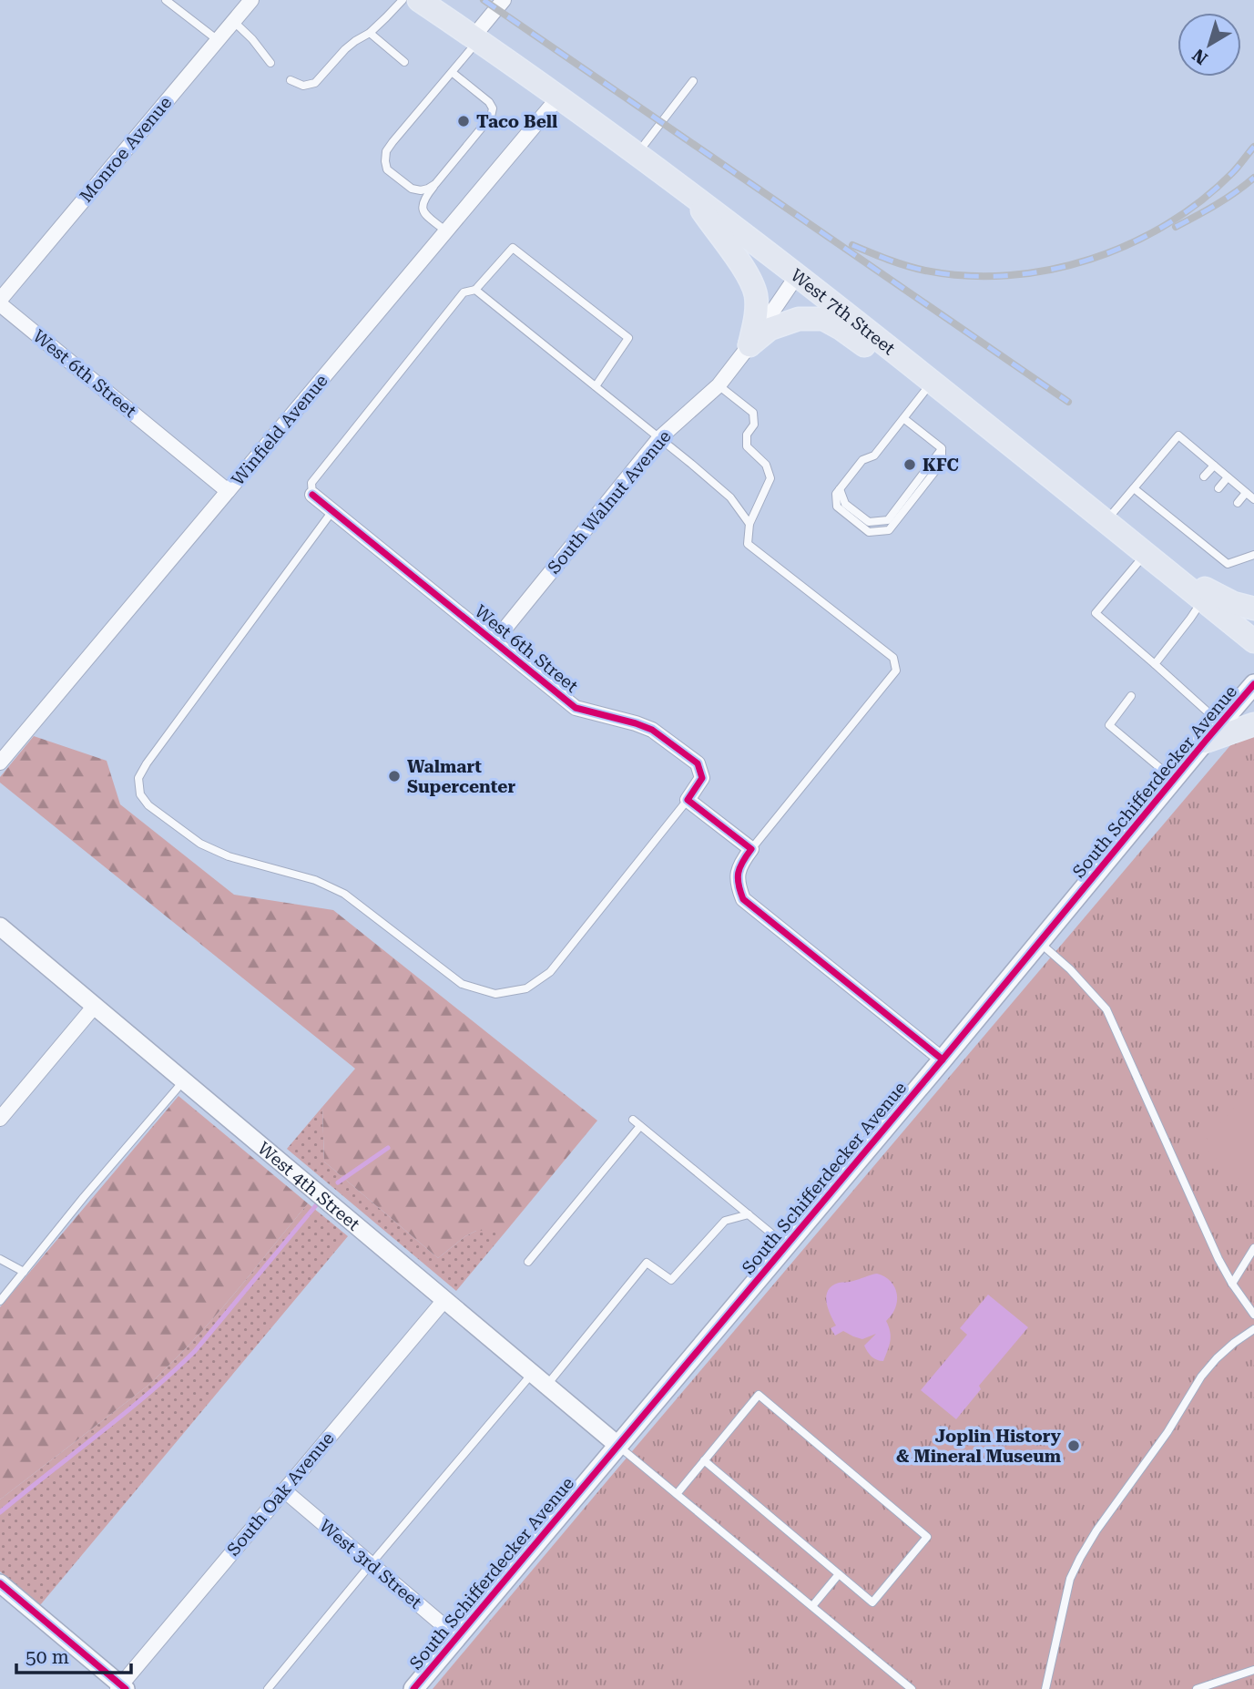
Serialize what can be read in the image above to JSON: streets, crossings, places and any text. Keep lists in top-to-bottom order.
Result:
{
  "streets": {
    "main road": ["West 7th Street", "South Schifferdecker Avenue"],
    "street": [
      "Monroe Avenue",
      "West 6th Street",
      "Winfield Avenue",
      "South Walnut Avenue",
      "West 4th Street",
      "South Oak Avenue",
      "West 3rd Street"
    ]
  },
  "crossings": [
    ["West 7th Street", "Winfield Avenue"],
    ["West 7th Street", "South Walnut Avenue"],
    ["West 6th Street", "Winfield Avenue"],
    ["West 6th Street", "South Walnut Avenue"],
    ["South Schifferdecker Avenue", "West 4th Street"],
    ["South Schifferdecker Avenue", "West 3rd Street"],
    ["West 4th Street", "South Oak Avenue"],
    ["South Oak Avenue", "West 3rd Street"]
  ],
  "places": [
    "Taco Bell",
    "KFC",
    "Walmart Supercenter",
    "Joplin History & Mineral Museum"
  ],
  "scale_bar": "50 m",
  "north": "bottom left"
}
